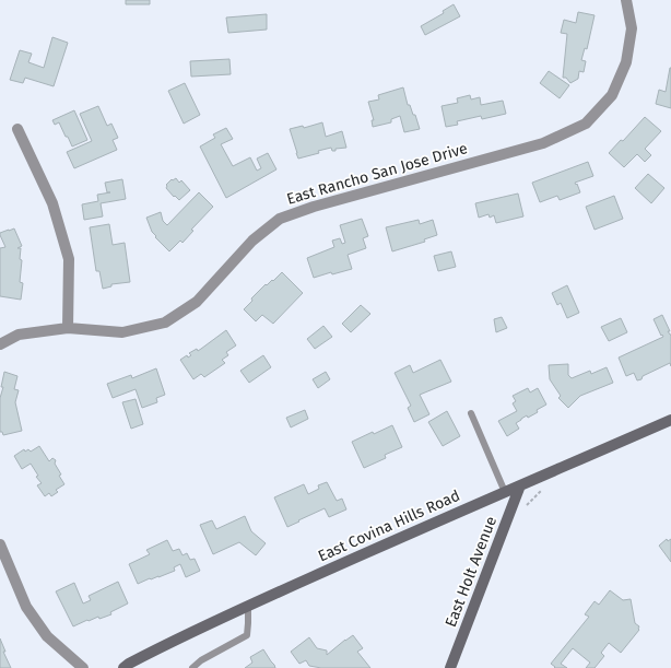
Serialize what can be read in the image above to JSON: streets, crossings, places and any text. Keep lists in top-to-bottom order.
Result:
{
  "streets": {
    "street": ["East Rancho San Jose Drive", "East Covina Hills Road", "East Holt Avenue"]
  },
  "crossings": [
    ["East Covina Hills Road", "East Holt Avenue"]
  ]
}
